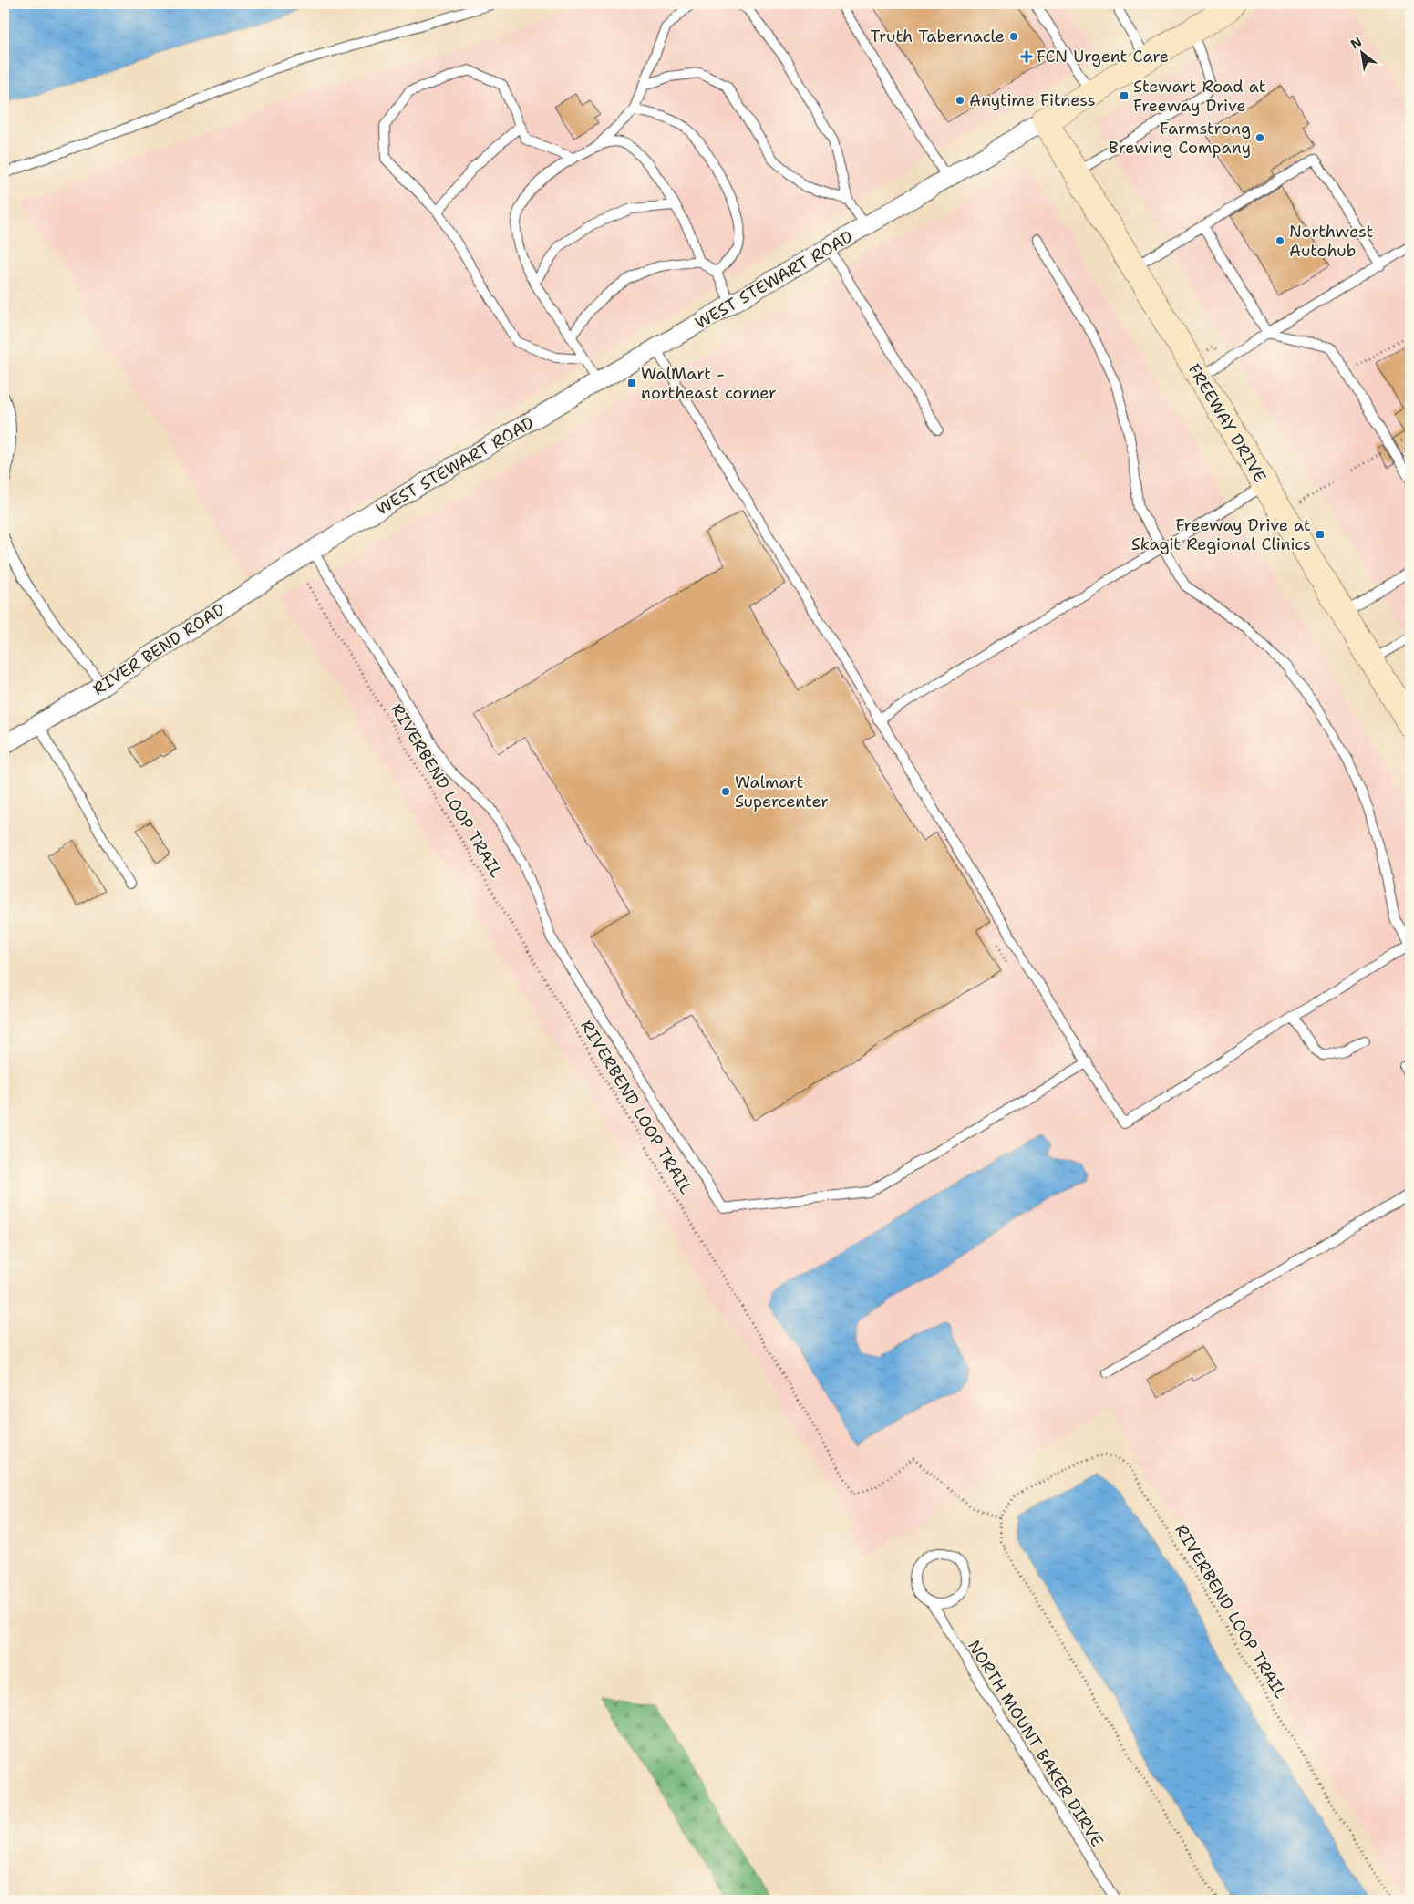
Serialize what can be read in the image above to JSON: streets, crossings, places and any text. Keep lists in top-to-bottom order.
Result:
{
  "streets": {
    "street": ["WEST STEWART ROAD", "FREEWAY DRIVE", "RIVER BEND ROAD"],
    "lane": ["NORTH MOUNT BAKER DIRVE"],
    "path": ["RIVERBEND LOOP TRAIL"]
  },
  "crossings": [
    ["WEST STEWART ROAD", "FREEWAY DRIVE"],
    ["WEST STEWART ROAD", "RIVER BEND ROAD"]
  ],
  "places": {
    "other": [
      "Truth Tabernacle",
      "Anytime Fitness",
      "Farmstrong Brewing Company",
      "Northwest Autohub",
      "Walmart Supercenter"
    ],
    "health": ["FCN Urgent Care"],
    "transit": ["Stewart Road at Freeway Drive", "WalMart - northeast corner", "Freeway Drive at Skagit Regional Clinics"]
  },
  "north": "top left"
}
